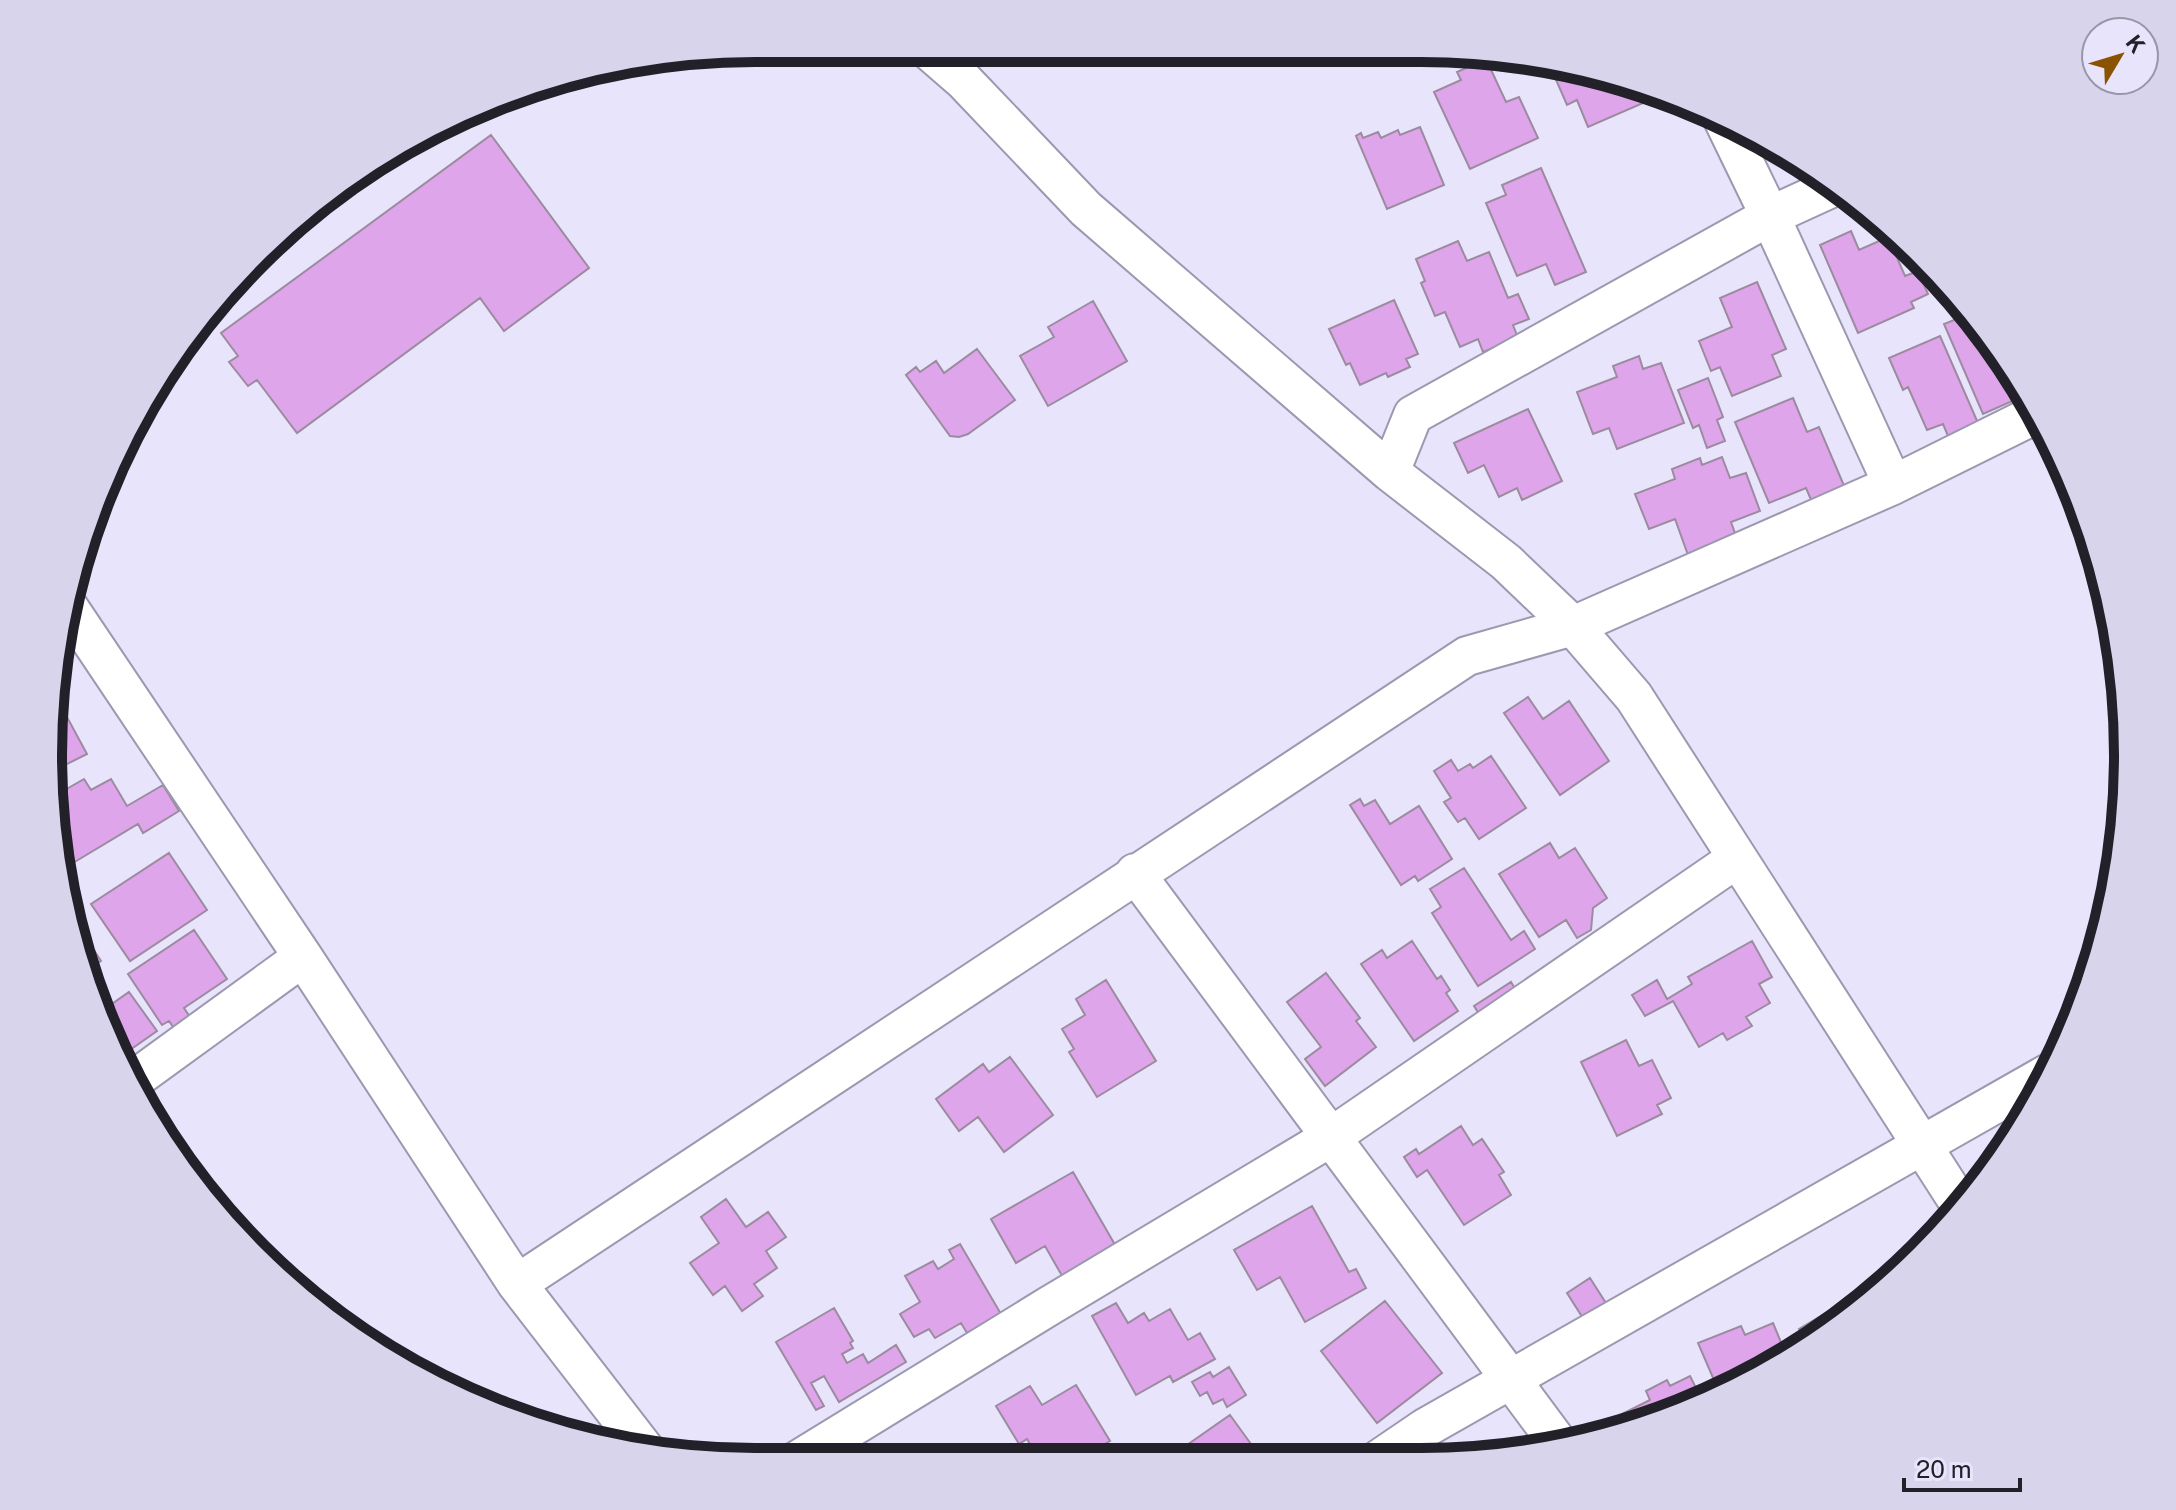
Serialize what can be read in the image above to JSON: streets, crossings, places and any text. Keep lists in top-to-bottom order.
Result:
{
  "scale_bar": "20 m",
  "north": "top right"
}
